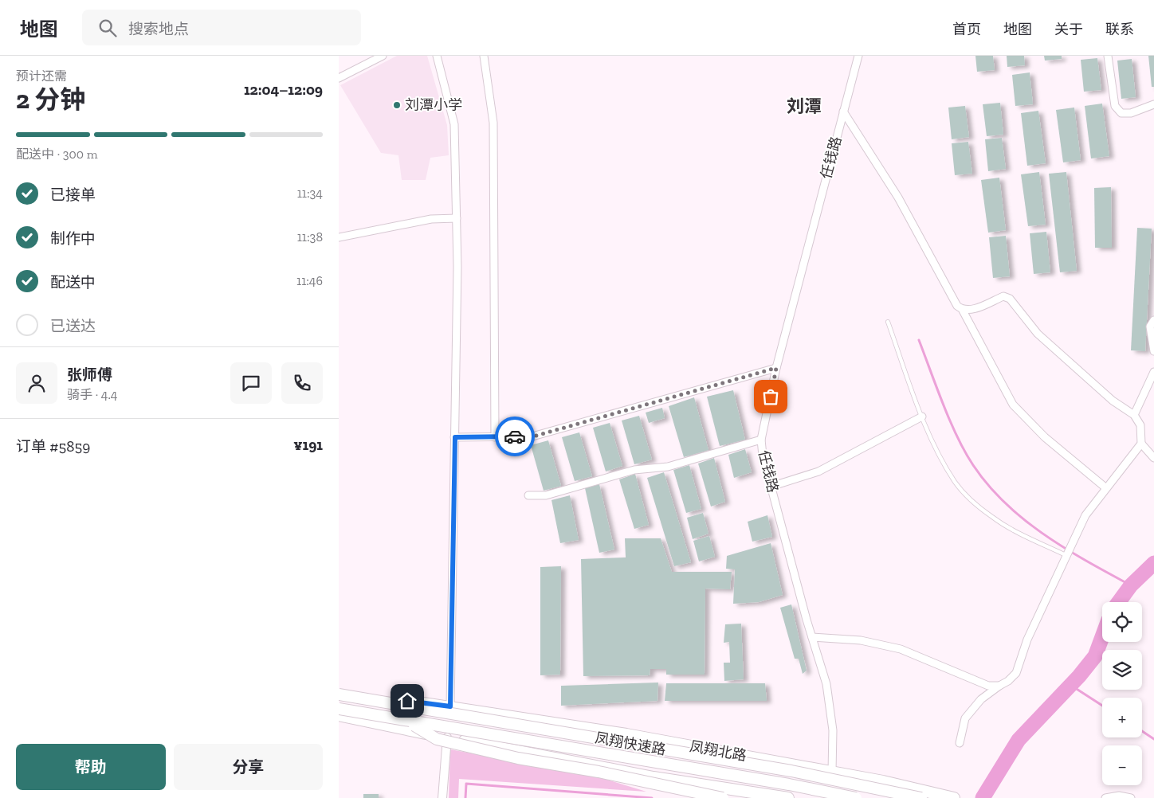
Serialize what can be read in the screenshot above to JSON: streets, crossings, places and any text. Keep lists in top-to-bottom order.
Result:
{
  "streets": {
    "main road": ["凤翔快速路", "凤翔北路"],
    "street": ["任钱路"]
  },
  "crossings": [
    ["任钱路", "凤翔北路"]
  ],
  "districts": ["刘潭"],
  "places": ["刘潭小学"],
  "page": {
    "header": "地图",
    "search": "搜索地点",
    "nav": [
      "首页",
      "地图",
      "关于",
      "联系"
    ],
    "heading": ["2 分钟", "预计还需", "12:04–12:09"],
    "panel": [
      "张师傅",
      "骑手 · 4.4",
      "订单 #5859",
      "¥191"
    ],
    "bar": "配送中 · 300 m",
    "list": [
      ["已接单", "11:34"],
      ["制作中", "11:38"],
      ["配送中", "11:46"],
      "已送达"
    ],
    "map_buttons": ["+", "−"],
    "buttons": ["帮助", "分享"]
  }
}
